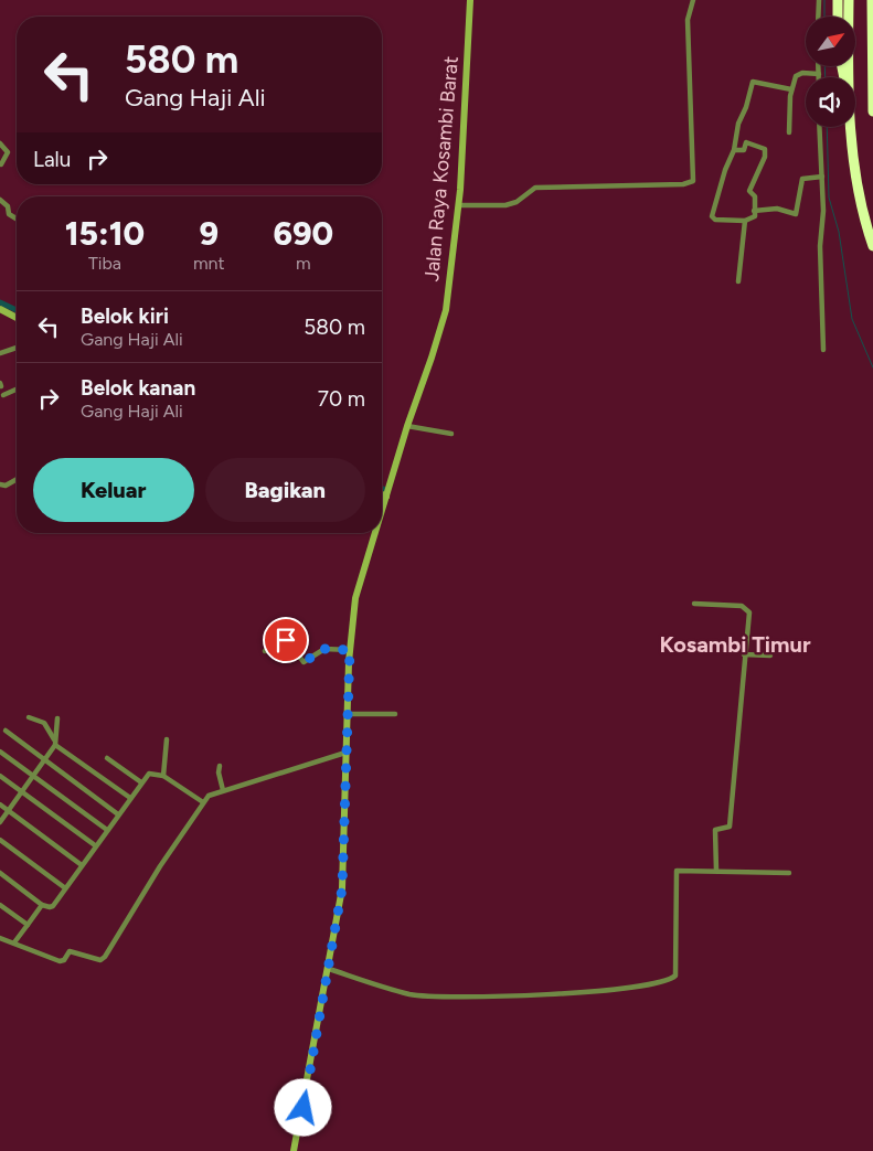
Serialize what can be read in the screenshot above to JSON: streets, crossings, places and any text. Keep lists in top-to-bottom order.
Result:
{
  "streets": {
    "main road": ["Jalan Raya Kosambi Barat"]
  },
  "districts": ["Kosambi Timur"],
  "north": "top right",
  "page": {
    "turn": ["580 m", "Gang Haji Ali"],
    "then": "Lalu",
    "eta": [
      "15:10",
      "Tiba",
      "9",
      "mnt",
      "690",
      "m"
    ],
    "list": [
      {
        "name": "Belok kiri",
        "note": "Gang Haji Ali",
        "value": "580 m"
      },
      {
        "name": "Belok kanan",
        "note": "Gang Haji Ali",
        "value": "70 m"
      }
    ],
    "buttons": ["Keluar", "Bagikan"]
  }
}
